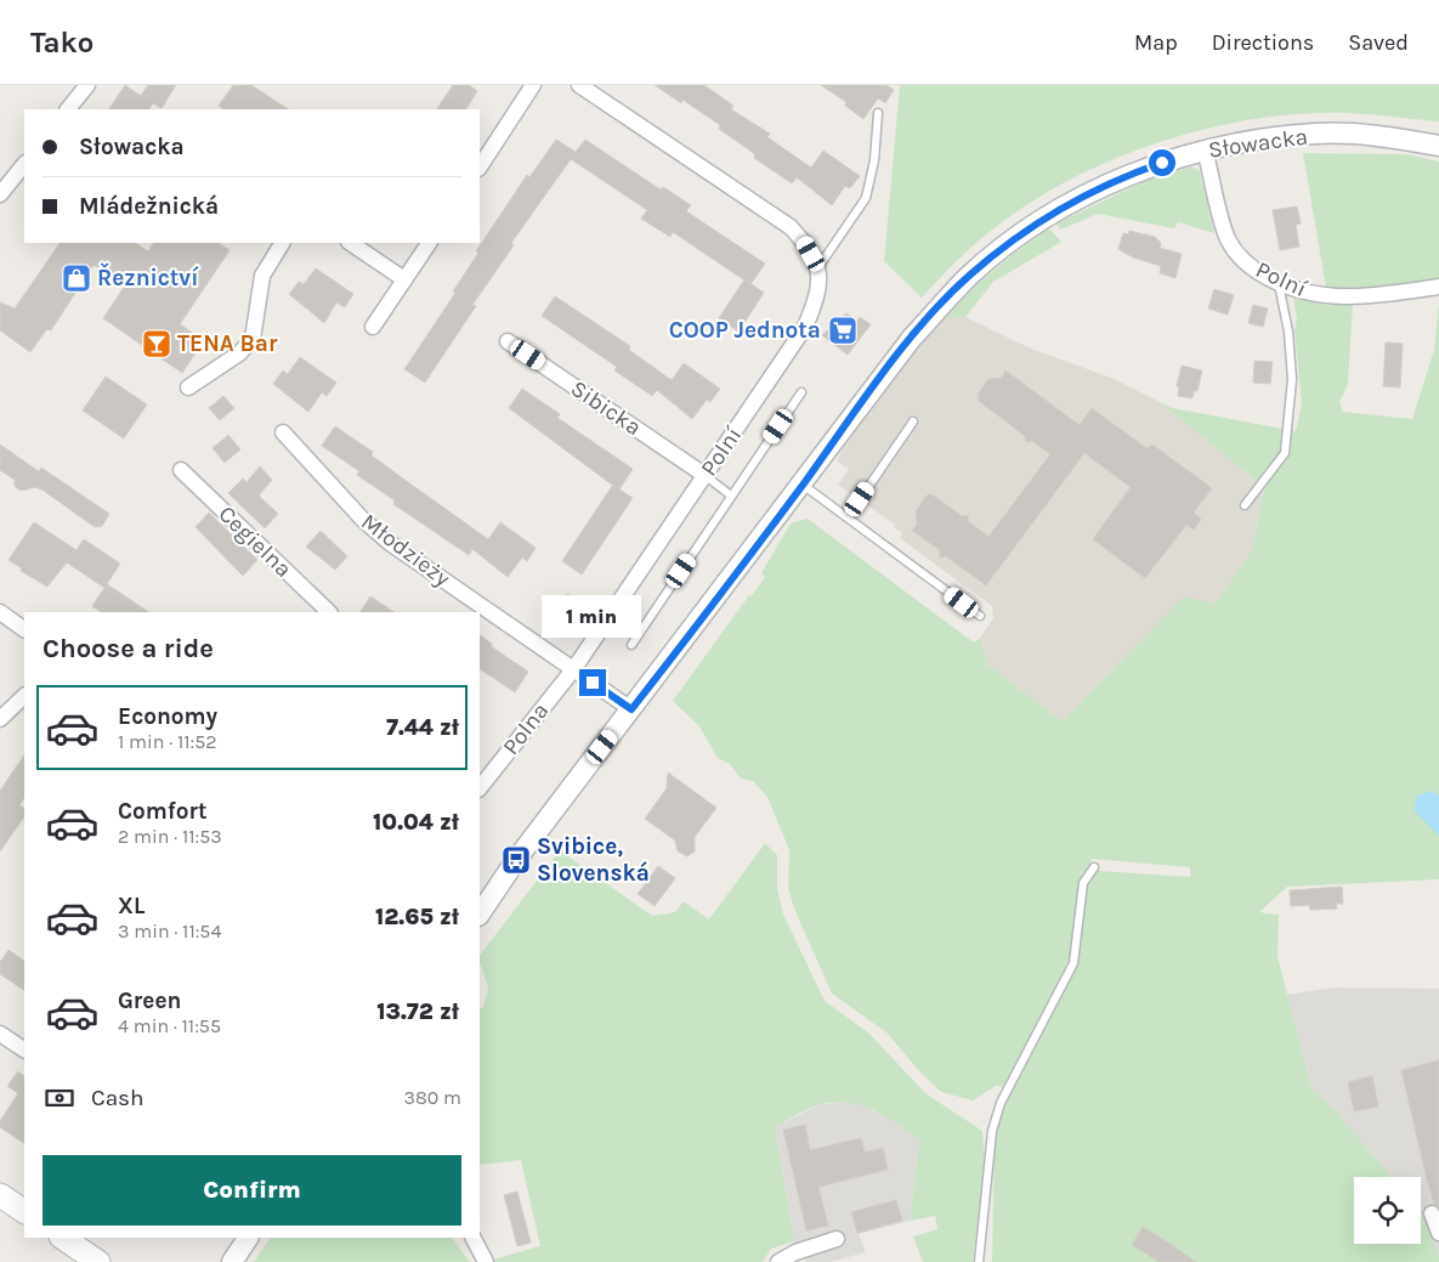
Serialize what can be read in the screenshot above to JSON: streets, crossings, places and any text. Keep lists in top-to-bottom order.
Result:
{
  "streets": {
    "street": [
      "Słowacka",
      "Polní",
      "Sibicka",
      "Cegielna",
      "Młodzieży",
      "Polna"
    ]
  },
  "crossings": [
    ["Słowacka", "Polní"],
    ["Słowacka", "Młodzieży"],
    ["Polní", "Sibicka"],
    ["Polní", "Młodzieży"],
    ["Polní", "Polna"],
    ["Młodzieży", "Polna"]
  ],
  "places": {
    "shop": ["Řeznictví"],
    "supermarket": ["COOP Jednota"],
    "bar": ["TENA Bar"],
    "bus stop": ["Svibice, Slovenská"]
  },
  "page": {
    "header": "Tako",
    "nav": ["Map", "Directions", "Saved"],
    "banner": ["Słowacka", "Mládežnická"],
    "bubble": "1 min",
    "heading": "Choose a ride",
    "list": [
      {
        "name": "Economy",
        "note": "1 min · 11:52",
        "value": "7.44 zł"
      },
      {
        "name": "Comfort",
        "note": "2 min · 11:53",
        "value": "10.04 zł"
      },
      {
        "name": "XL",
        "note": "3 min · 11:54",
        "value": "12.65 zł"
      },
      {
        "name": "Green",
        "note": "4 min · 11:55",
        "value": "13.72 zł"
      }
    ],
    "pay": ["Cash", "380 m"],
    "buttons": "Confirm"
  }
}
